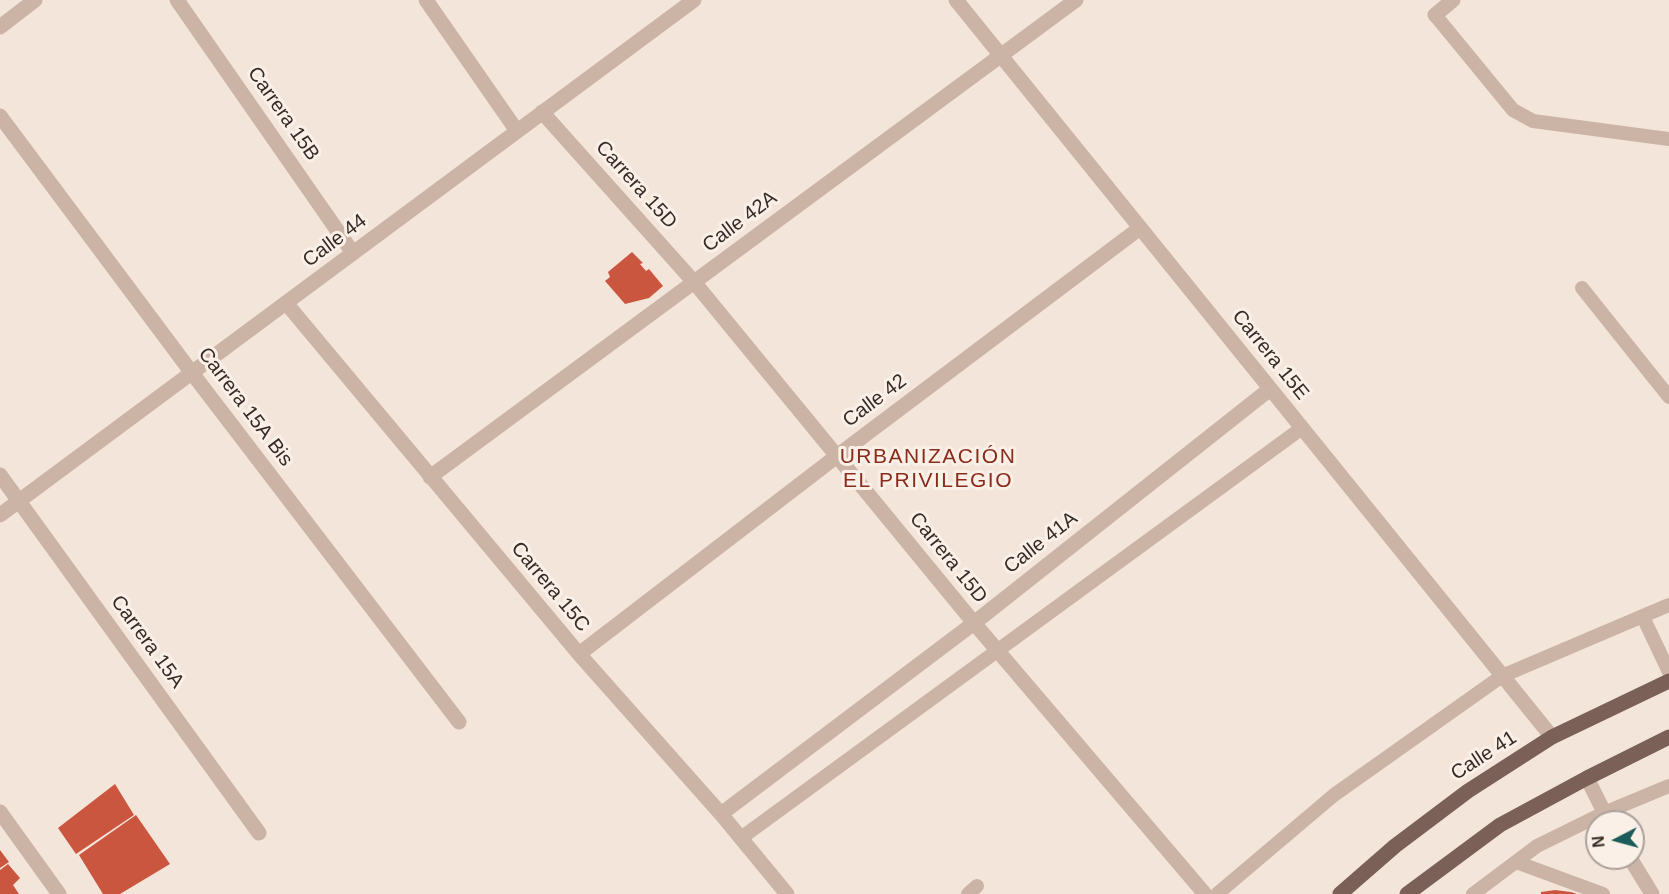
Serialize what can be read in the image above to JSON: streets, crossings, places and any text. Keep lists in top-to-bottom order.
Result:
{
  "streets": {
    "main road": ["Calle 41"],
    "street": [
      "Carrera 15B",
      "Carrera 15D",
      "Calle 42A",
      "Calle 44",
      "Carrera 15E",
      "Calle 42",
      "Carrera 15A Bis",
      "Calle 41A",
      "Carrera 15C",
      "Carrera 15A"
    ]
  },
  "crossings": [
    ["Carrera 15B", "Calle 44"],
    ["Carrera 15D", "Calle 42A"],
    ["Carrera 15D", "Calle 44"],
    ["Carrera 15D", "Calle 42"],
    ["Carrera 15D", "Calle 41A"],
    ["Calle 42A", "Carrera 15E"],
    ["Calle 42A", "Carrera 15C"],
    ["Calle 44", "Carrera 15A Bis"],
    ["Calle 44", "Carrera 15C"],
    ["Calle 44", "Carrera 15A"],
    ["Carrera 15E", "Calle 42"],
    ["Carrera 15E", "Calle 41A"],
    ["Carrera 15E", "Calle 41"],
    ["Calle 42", "Carrera 15C"],
    ["Calle 41A", "Carrera 15C"]
  ],
  "districts": ["URBANIZACIÓN EL PRIVILEGIO"],
  "north": "left"
}
